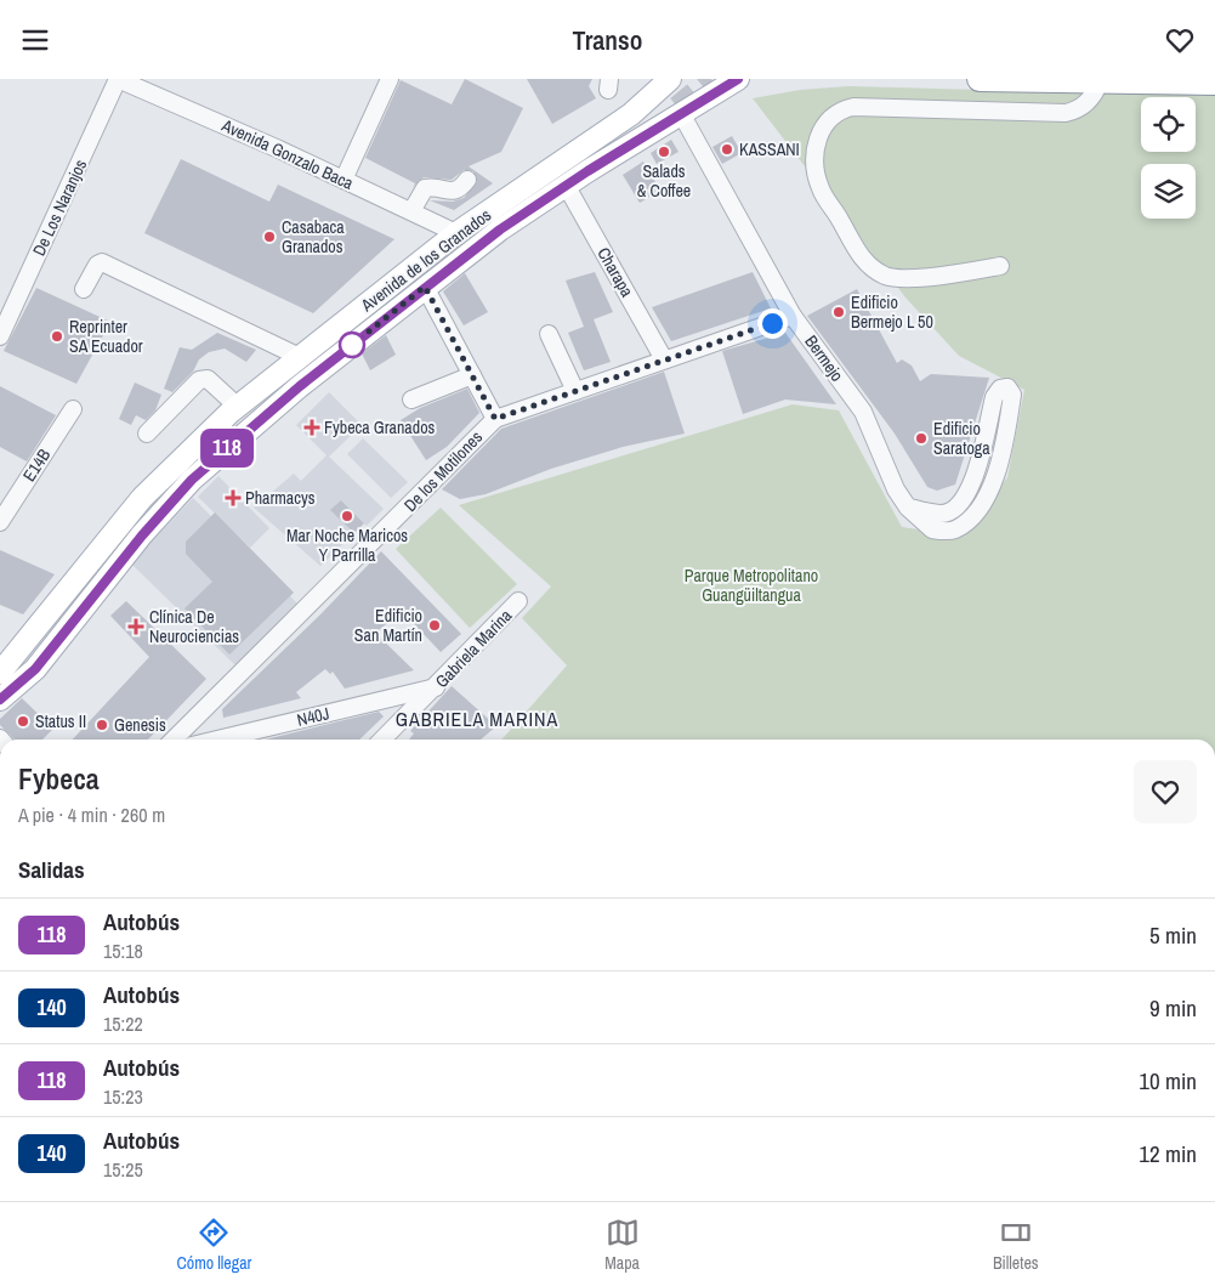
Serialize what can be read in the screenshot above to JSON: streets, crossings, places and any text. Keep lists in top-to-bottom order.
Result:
{
  "streets": {
    "main road": ["Avenida de los Granados"],
    "street": [
      "Avenida Gonzalo Baca",
      "De Los Naranjos",
      "Charapa",
      "Bermejo",
      "E14B",
      "De los Motilones",
      "Gabriela Marina",
      "N40J"
    ]
  },
  "crossings": [
    ["Avenida Gonzalo Baca", "De Los Naranjos"],
    ["Avenida Gonzalo Baca", "Avenida de los Granados"],
    ["Avenida de los Granados", "Charapa"],
    ["Avenida de los Granados", "Bermejo"],
    ["Charapa", "De los Motilones"],
    ["Bermejo", "De los Motilones"],
    ["Gabriela Marina", "N40J"]
  ],
  "districts": ["GABRIELA MARINA"],
  "parks": ["Parque Metropolitano Guangüiltangua"],
  "places": {
    "other": [
      "KASSANI",
      "Salads & Coffee",
      "Casabaca Granados",
      "Edificio Bermejo L 50",
      "Reprinter SA Ecuador",
      "Edificio Saratoga",
      "Mar Noche Maricos Y Parrilla",
      "Edificio San Martín",
      "Status II",
      "Genesis"
    ],
    "health": ["Fybeca Granados", "Pharmacys", "Clínica De Neurociencias"]
  },
  "lines": ["bus line 118"],
  "page": {
    "header": "Transo",
    "on_map": "118",
    "heading": [
      ["Fybeca", "A pie · 4 min · 260 m"],
      "Salidas"
    ],
    "list": [
      {
        "mark": "118",
        "name": "Autobús",
        "note": "15:18",
        "value": "5 min"
      },
      {
        "mark": "140",
        "name": "Autobús",
        "note": "15:22",
        "value": "9 min"
      },
      {
        "mark": "118",
        "name": "Autobús",
        "note": "15:23",
        "value": "10 min"
      },
      {
        "mark": "140",
        "name": "Autobús",
        "note": "15:25",
        "value": "12 min"
      }
    ],
    "tabs": ["Cómo llegar", "Mapa", "Billetes"]
  }
}
